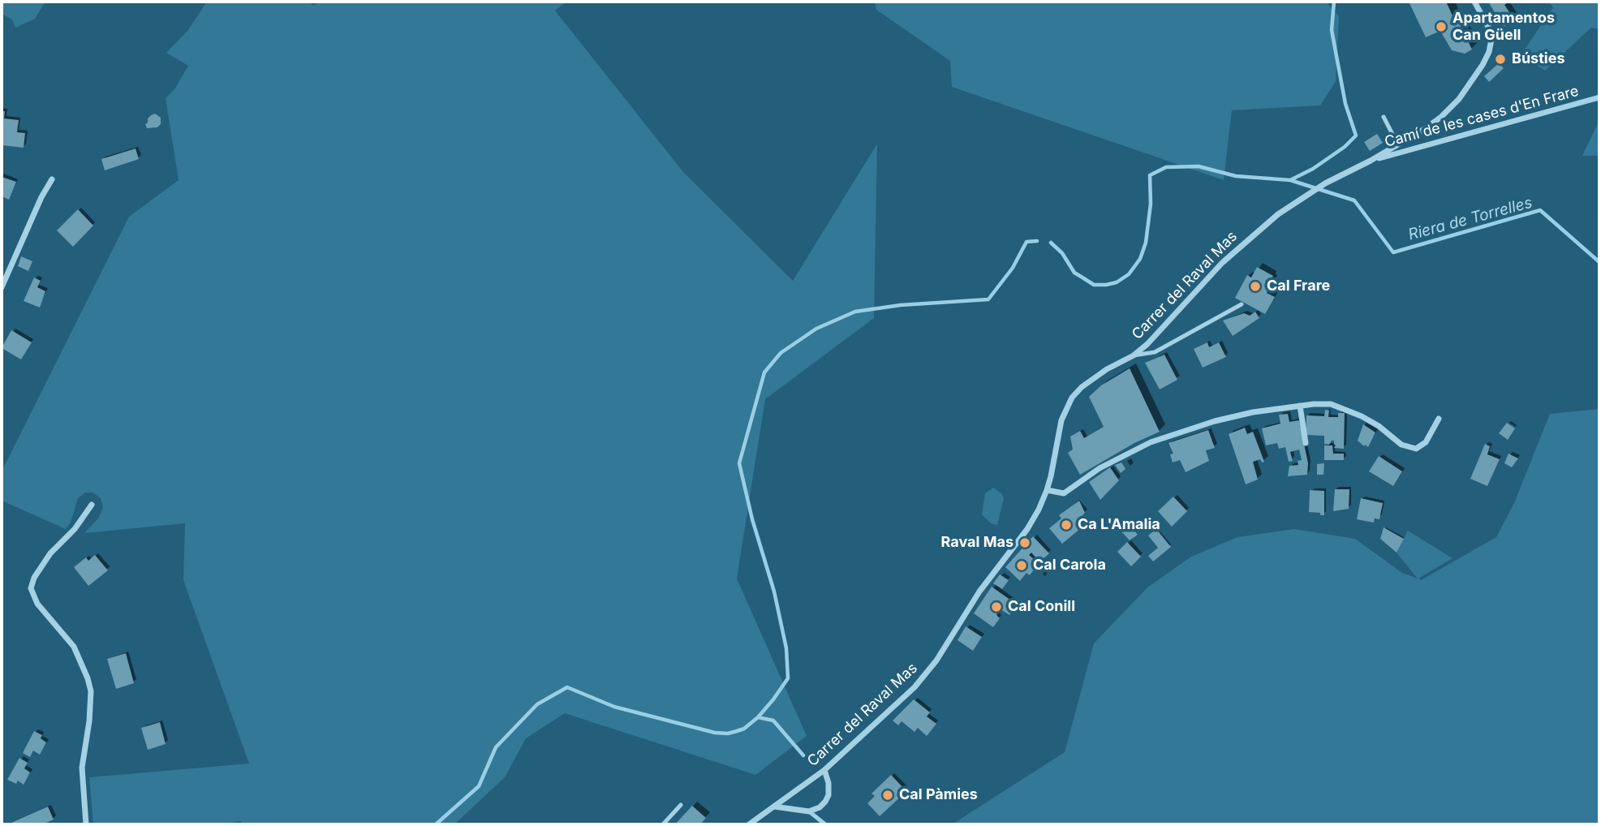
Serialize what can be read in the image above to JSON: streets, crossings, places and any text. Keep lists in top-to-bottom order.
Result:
{
  "streets": {
    "street": ["Camí de les cases d'En Frare", "Carrer del Raval Mas"]
  },
  "crossings": [
    ["Camí de les cases d'En Frare", "Carrer del Raval Mas"]
  ],
  "water": ["Riera de Torrelles"],
  "places": [
    "Apartamentos Can Güell",
    "Bústies",
    "Cal Frare",
    "Ca L'Amalia",
    "Raval Mas",
    "Cal Carola",
    "Cal Conill",
    "Cal Pàmies"
  ]
}
